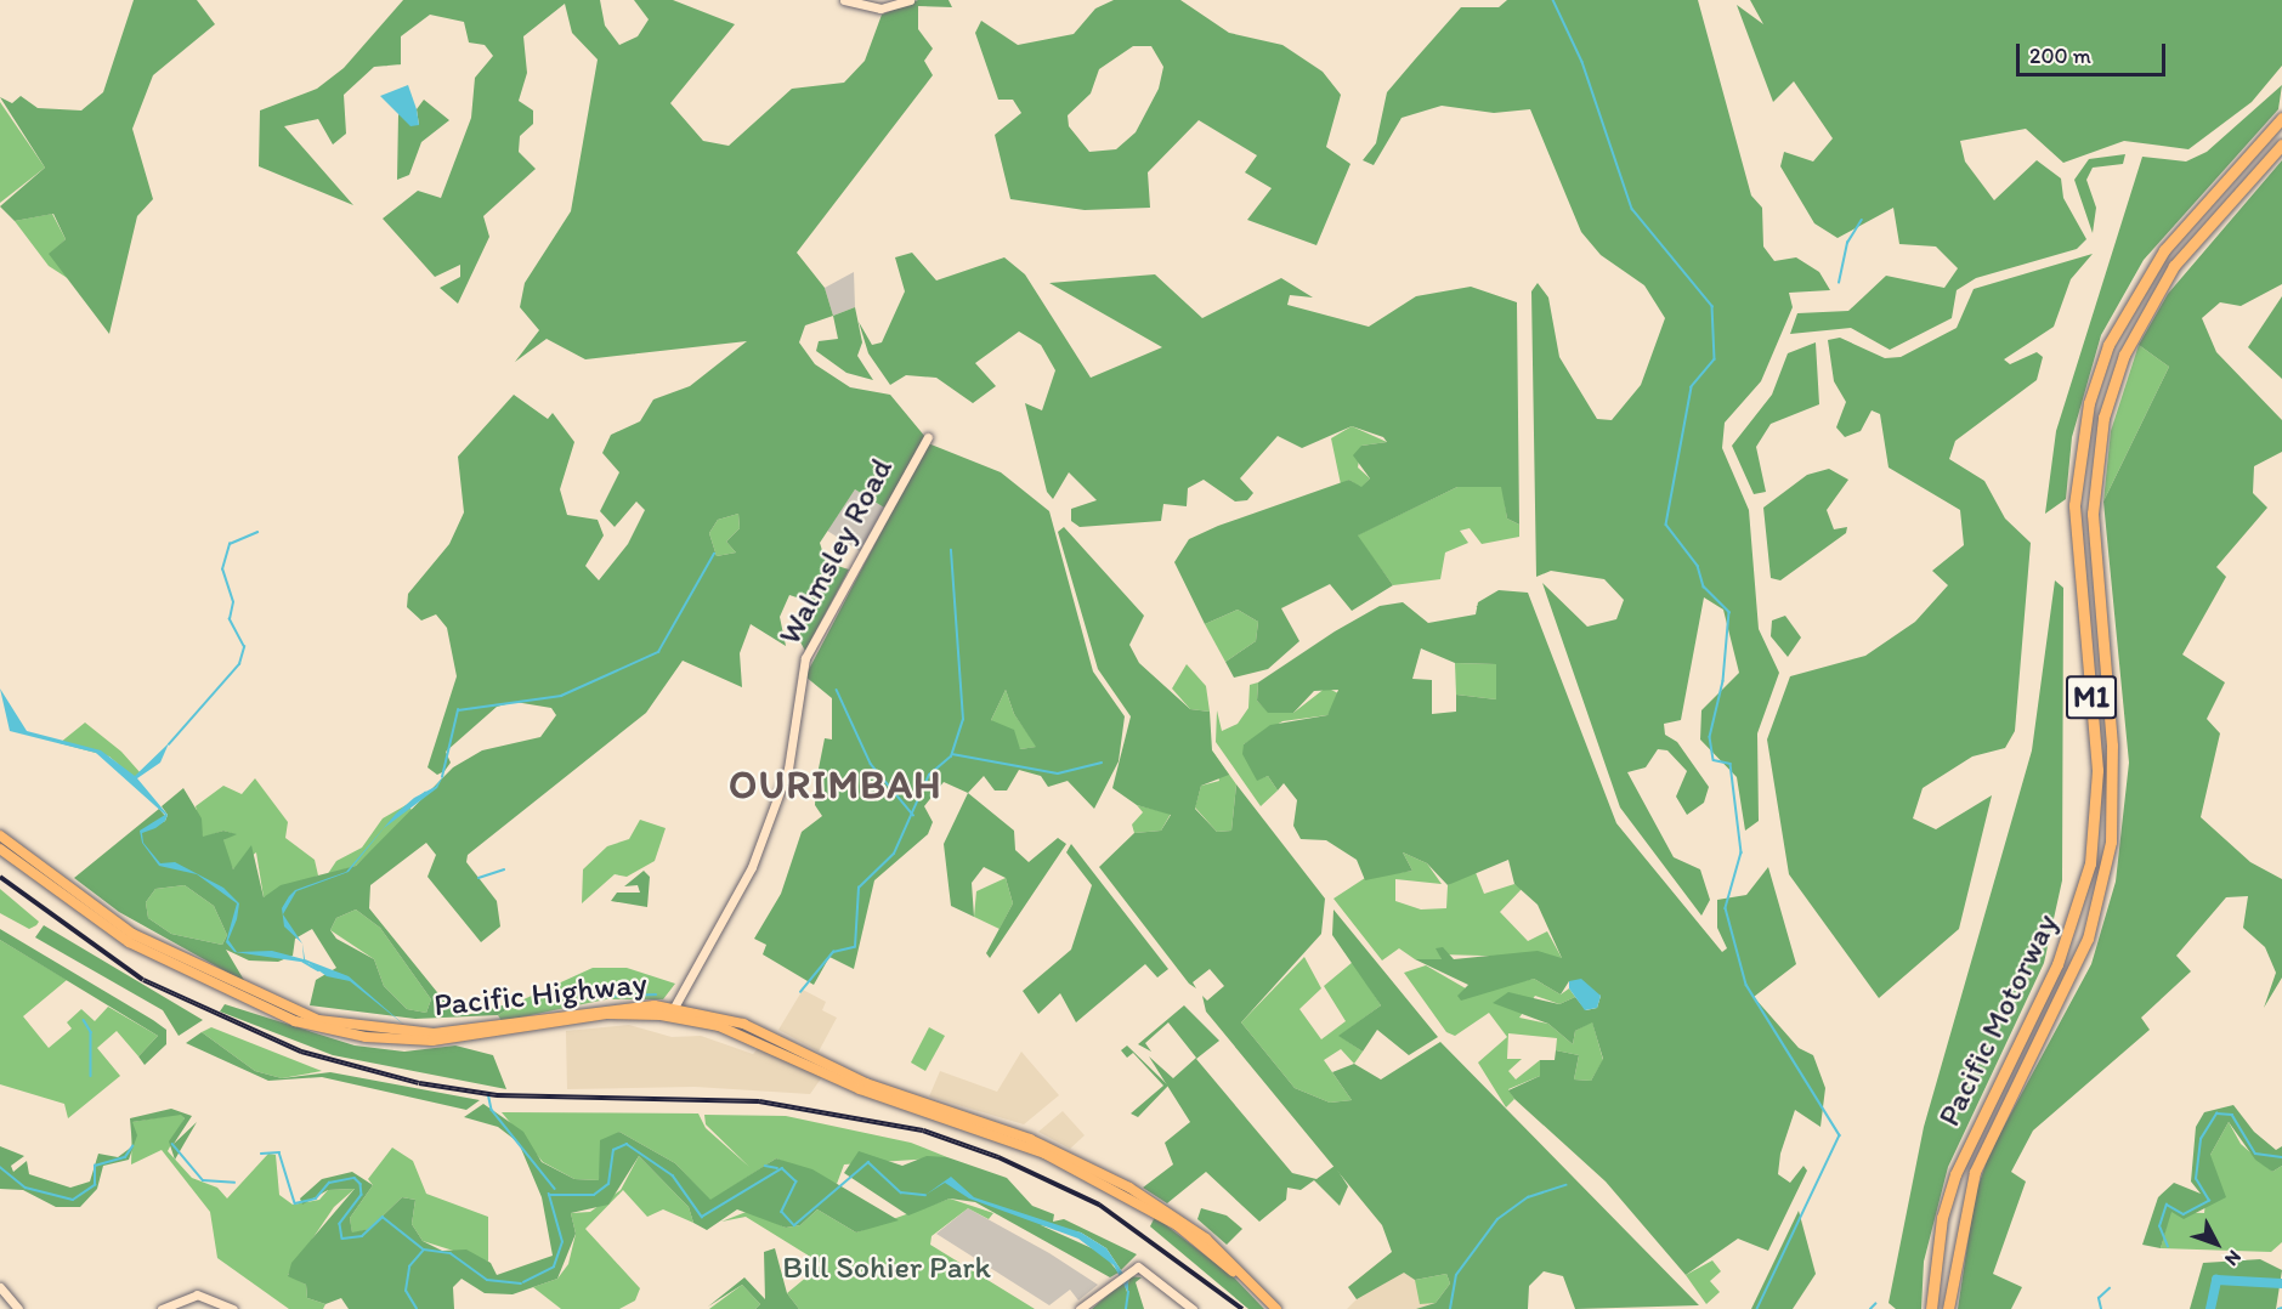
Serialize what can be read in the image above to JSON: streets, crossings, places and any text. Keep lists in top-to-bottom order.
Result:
{
  "streets": {
    "highway": ["M1", "Pacific Motorway"],
    "main road": ["Pacific Highway"],
    "street": ["Walmsley Road"]
  },
  "crossings": [
    ["Walmsley Road", "Pacific Highway"]
  ],
  "districts": ["OURIMBAH"],
  "parks": ["Bill Sohier Park"],
  "scale_bar": "200 m",
  "north": "bottom right"
}
